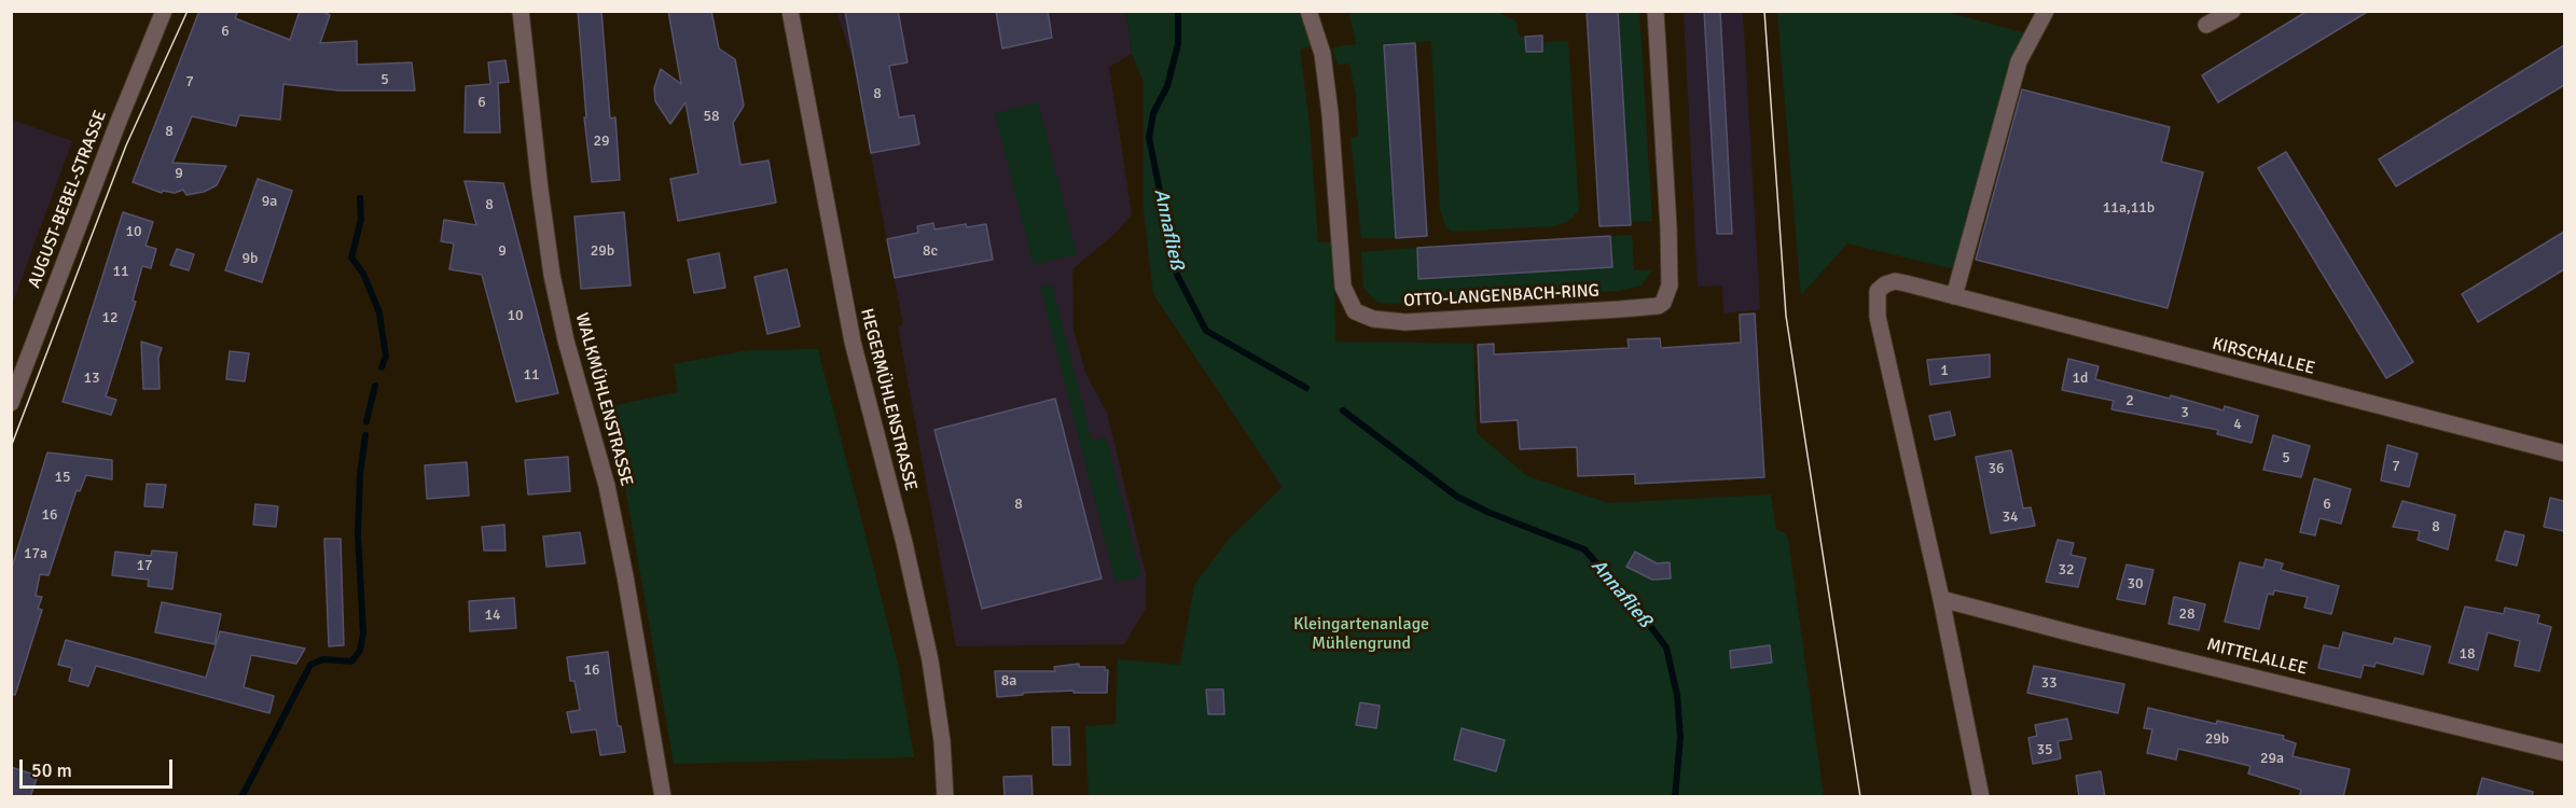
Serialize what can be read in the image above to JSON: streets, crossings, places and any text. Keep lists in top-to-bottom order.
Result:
{
  "streets": {
    "street": [
      "AUGUST-BEBEL-STRASSE",
      "OTTO-LANGENBACH-RING",
      "KIRSCHALLEE",
      "WALKMÜHLENSTRASSE",
      "HEGERMÜHLENSTRASSE",
      "MITTELALLEE"
    ]
  },
  "crossings": [
    ["KIRSCHALLEE", "MITTELALLEE"]
  ],
  "water": ["Annafließ"],
  "parks": ["Kleingartenanlage Mühlengrund"],
  "house_numbers": [
    "6",
    "5",
    "7",
    "8",
    "6",
    "58",
    "8",
    "29",
    "9",
    "9a",
    "8",
    "11a,11b",
    "10",
    "9",
    "29b",
    "8c",
    "9b",
    "11",
    "10",
    "12",
    "1",
    "11",
    "13",
    "1d",
    "2",
    "3",
    "4",
    "5",
    "7",
    "36",
    "15",
    "8",
    "6",
    "16",
    "34",
    "8",
    "17a",
    "17",
    "32",
    "30",
    "28",
    "14",
    "18",
    "16",
    "8a",
    "33",
    "29b",
    "35",
    "29a"
  ],
  "scale_bar": "50 m"
}
